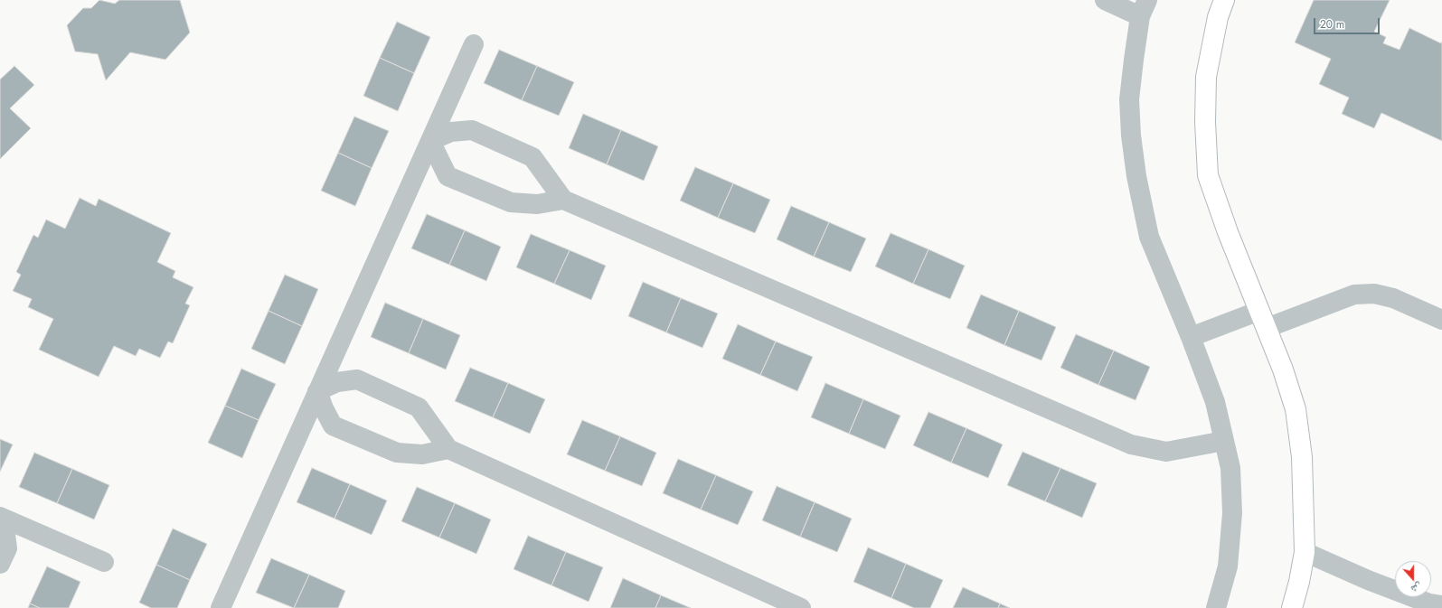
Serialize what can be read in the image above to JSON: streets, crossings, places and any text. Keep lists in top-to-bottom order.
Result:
{
  "scale_bar": "20 m",
  "north": "bottom"
}
